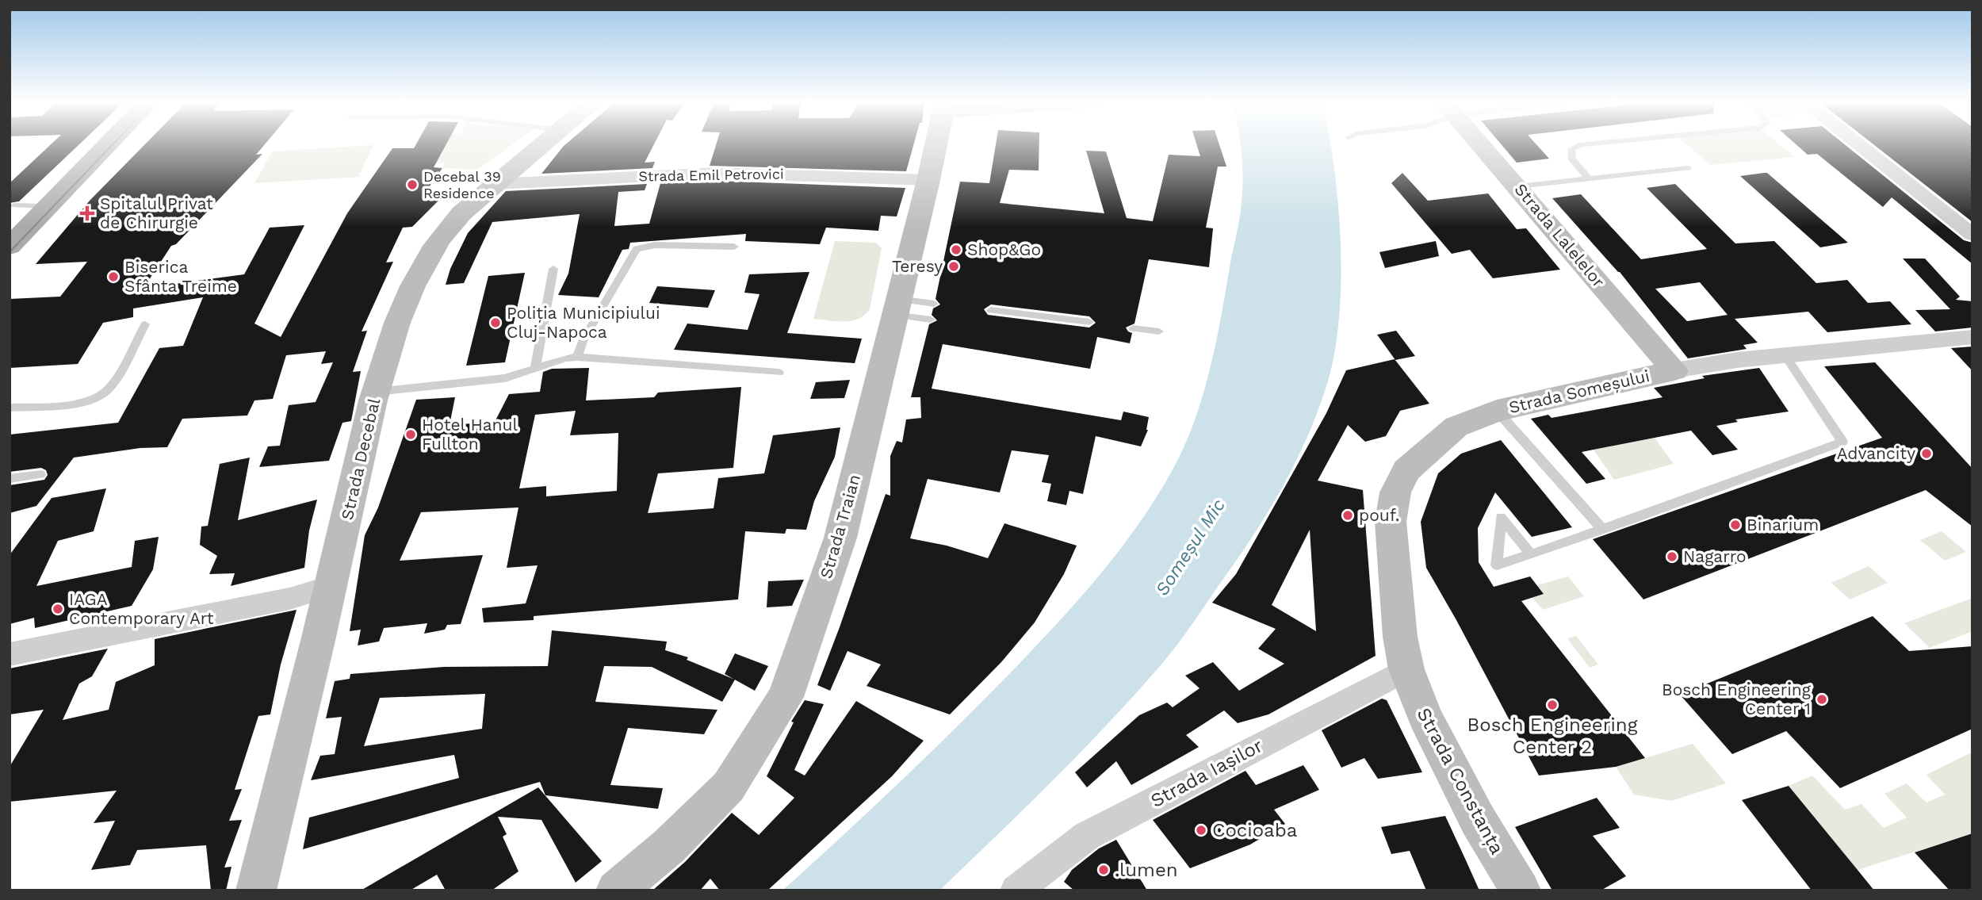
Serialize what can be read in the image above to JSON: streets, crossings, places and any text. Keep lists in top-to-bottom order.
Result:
{
  "streets": {
    "street": [
      "Strada Emil Petrovici",
      "Strada Lalelelor",
      "Strada Someșului",
      "Strada Decebal",
      "Strada Traian",
      "Strada Iașilor",
      "Strada Constanța"
    ]
  },
  "crossings": [
    ["Strada Emil Petrovici", "Strada Decebal"],
    ["Strada Emil Petrovici", "Strada Traian"],
    ["Strada Lalelelor", "Strada Someșului"],
    ["Strada Someșului", "Strada Iașilor"],
    ["Strada Someșului", "Strada Constanța"],
    ["Strada Iașilor", "Strada Constanța"]
  ],
  "water": ["Someșul Mic"],
  "places": {
    "other": [
      "Decebal 39 Residence",
      "Shop&Go",
      "Teresy",
      "Biserica Sfânta Treime",
      "Poliția Municipiului Cluj-Napoca",
      "Hotel Hanul Fullton",
      "Advancity",
      "pouf.",
      "Binarium",
      "Nagarro",
      "IAGA Contemporary Art",
      "Bosch Engineering Center 1",
      "Bosch Engineering Center 2",
      "Cocioaba",
      ".lumen"
    ],
    "health": ["Spitalul Privat de Chirurgie"]
  }
}
